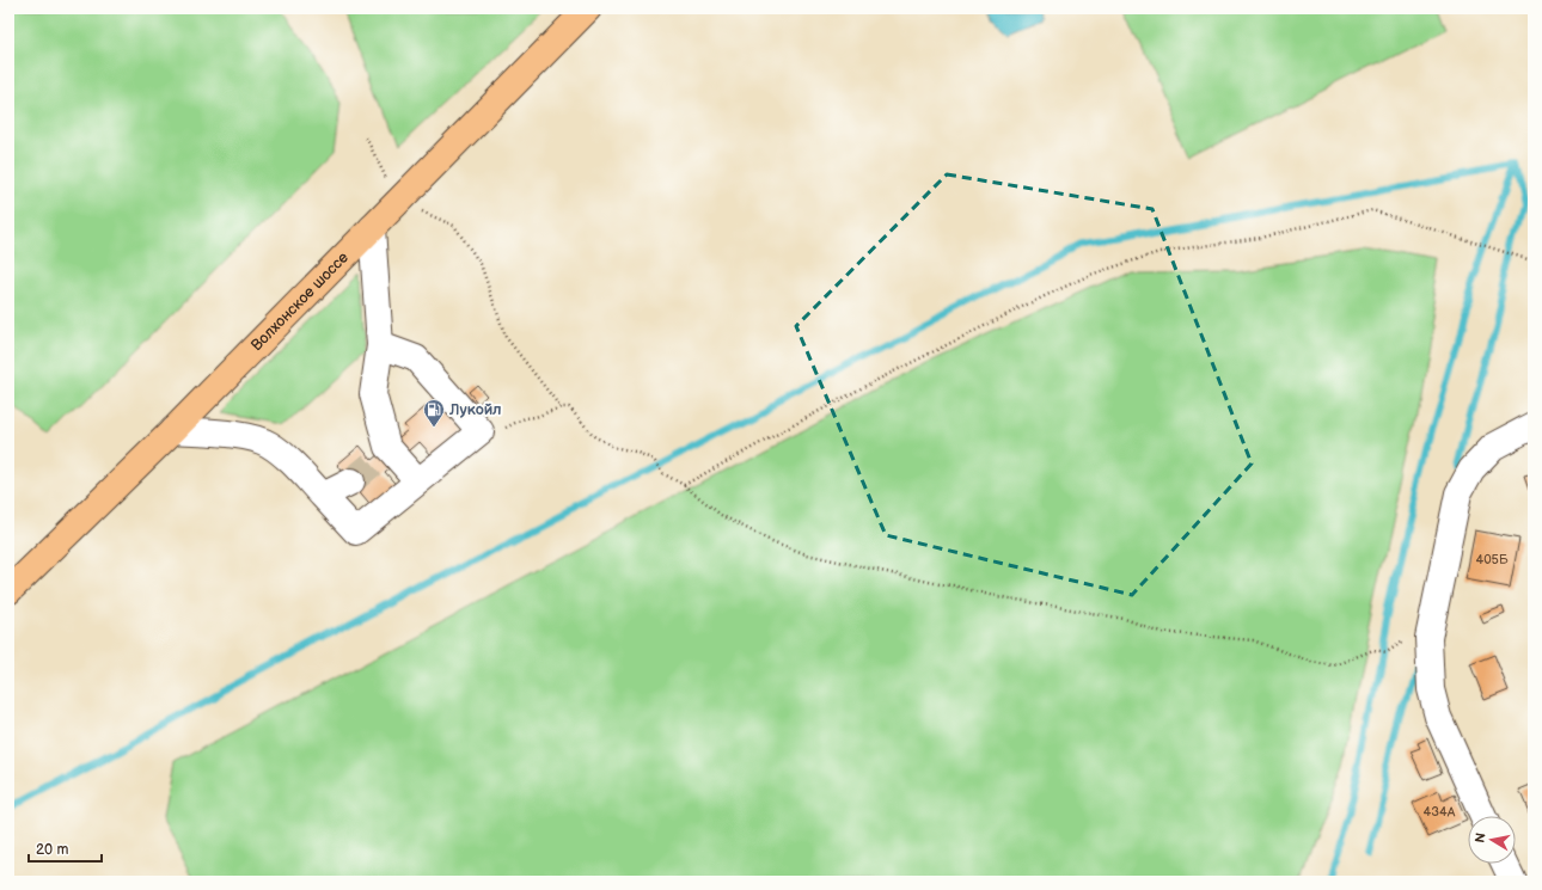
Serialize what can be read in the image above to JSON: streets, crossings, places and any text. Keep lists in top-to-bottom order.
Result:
{
  "streets": {
    "main road": ["Волхонское шоссе"]
  },
  "places": {
    "fuel station": ["Лукойл"]
  },
  "house_numbers": ["405Б", "434А"],
  "scale_bar": "20 m",
  "north": "left"
}
